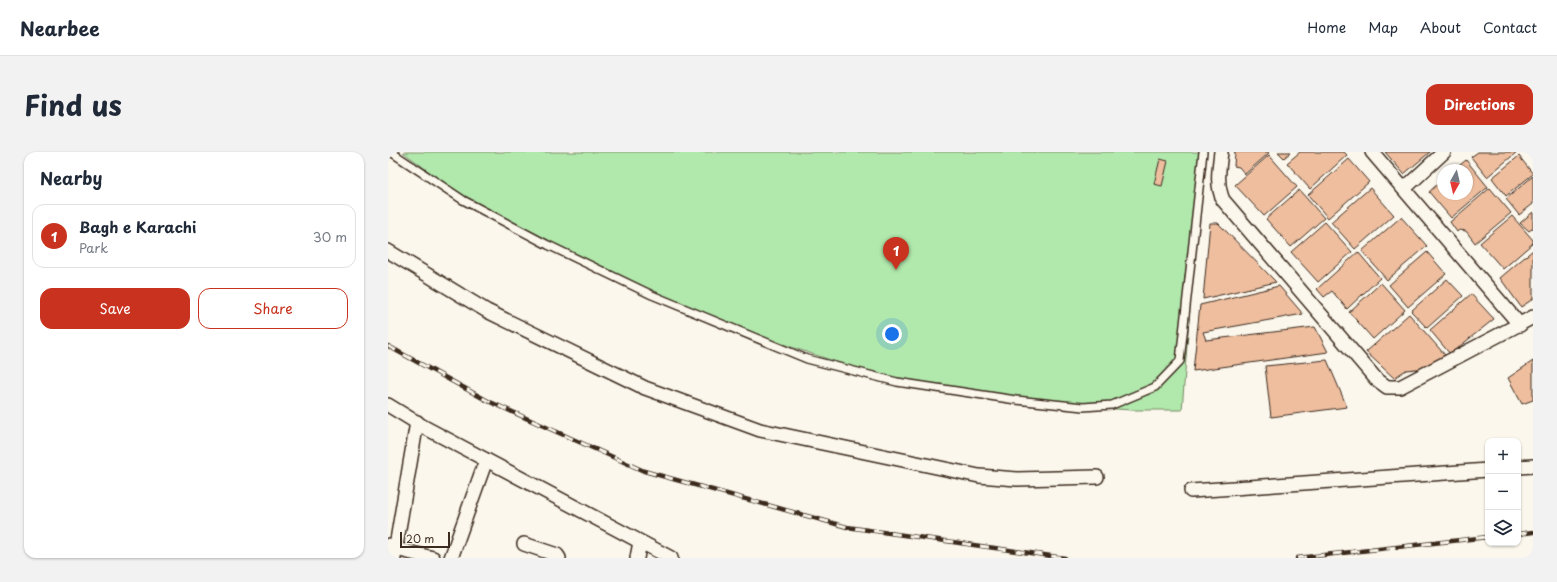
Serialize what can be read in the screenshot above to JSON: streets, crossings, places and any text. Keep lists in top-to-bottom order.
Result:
{
  "scale_bar": "20 m",
  "north": "bottom",
  "page": {
    "header": "Nearbee",
    "nav": [
      "Home",
      "Map",
      "About",
      "Contact"
    ],
    "title": "Find us",
    "buttons": [
      "Directions",
      ["Save", "Share"]
    ],
    "heading": "Nearby",
    "list": [
      {
        "mark": "1",
        "name": "Bagh e Karachi",
        "note": "Park",
        "value": "30 m"
      }
    ],
    "pins": "1",
    "map_buttons": ["+", "−"],
    "scale": "20 m"
  }
}
